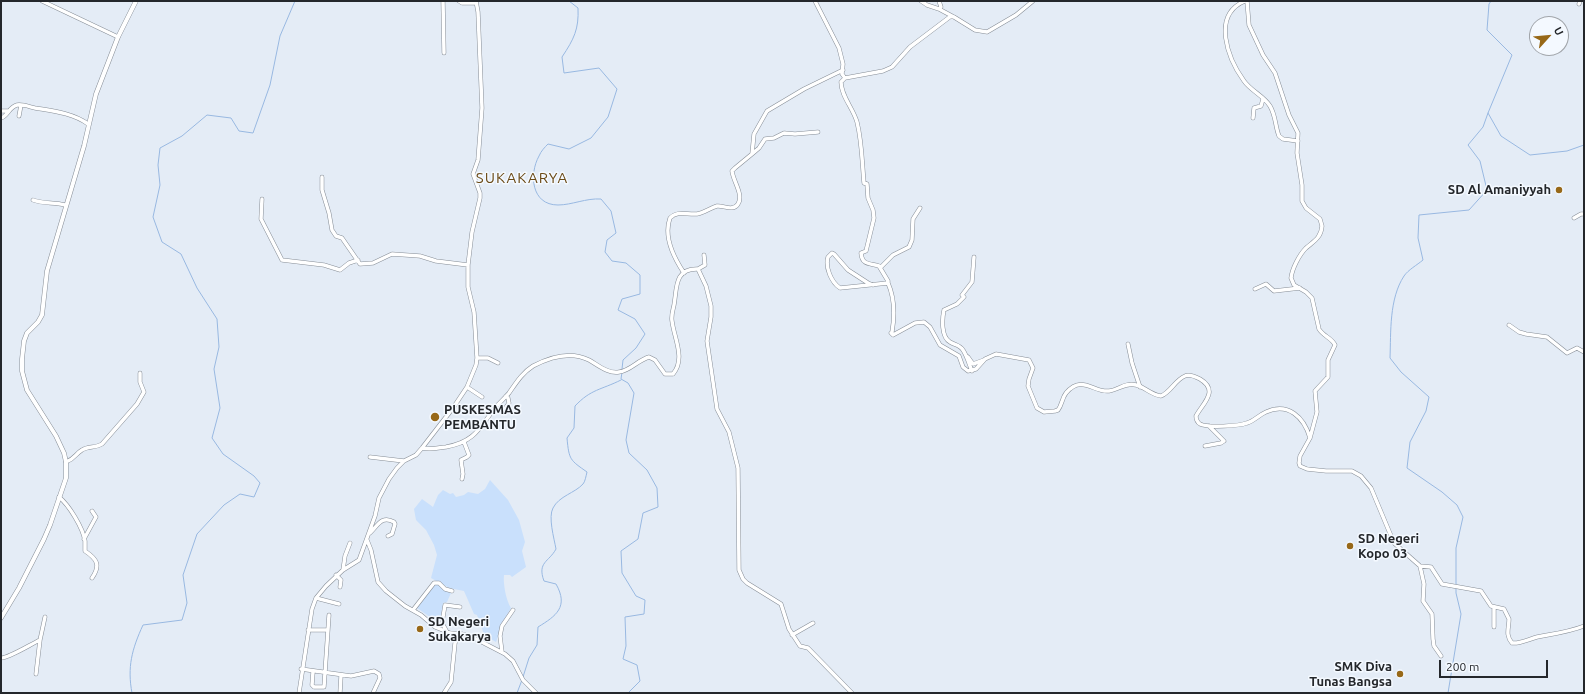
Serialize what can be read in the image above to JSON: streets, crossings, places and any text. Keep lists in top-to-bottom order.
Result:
{
  "districts": ["SUKAKARYA"],
  "places": [
    "SD Al Amaniyyah",
    "PUSKESMAS PEMBANTU",
    "SD Negeri Kopo 03",
    "SD Negeri Sukakarya",
    "SMK Diva Tunas Bangsa"
  ],
  "scale_bar": "200 m",
  "north": "top right"
}
